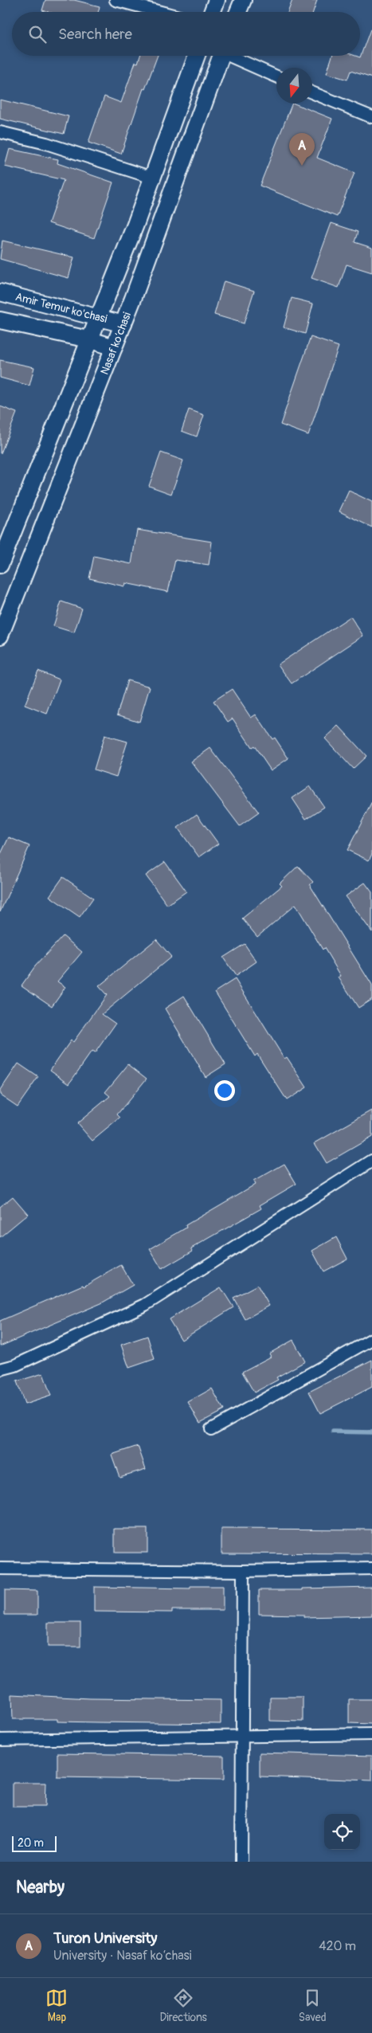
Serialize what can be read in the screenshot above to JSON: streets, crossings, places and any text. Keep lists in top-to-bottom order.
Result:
{
  "streets": {
    "main road": ["Amir Temur ko'chasi", "Nasaf ko‘chasi"]
  },
  "crossings": [
    ["Amir Temur ko'chasi", "Nasaf ko‘chasi"]
  ],
  "scale_bar": "20 m",
  "north": "bottom",
  "page": {
    "search": "Search here",
    "pins": "A",
    "scale": "20 m",
    "heading": "Nearby",
    "list": [
      {
        "mark": "A",
        "name": "Turon University",
        "note": "University · Nasaf ko‘chasi",
        "value": "420 m"
      }
    ],
    "nav": ["Map", "Directions", "Saved"]
  }
}
